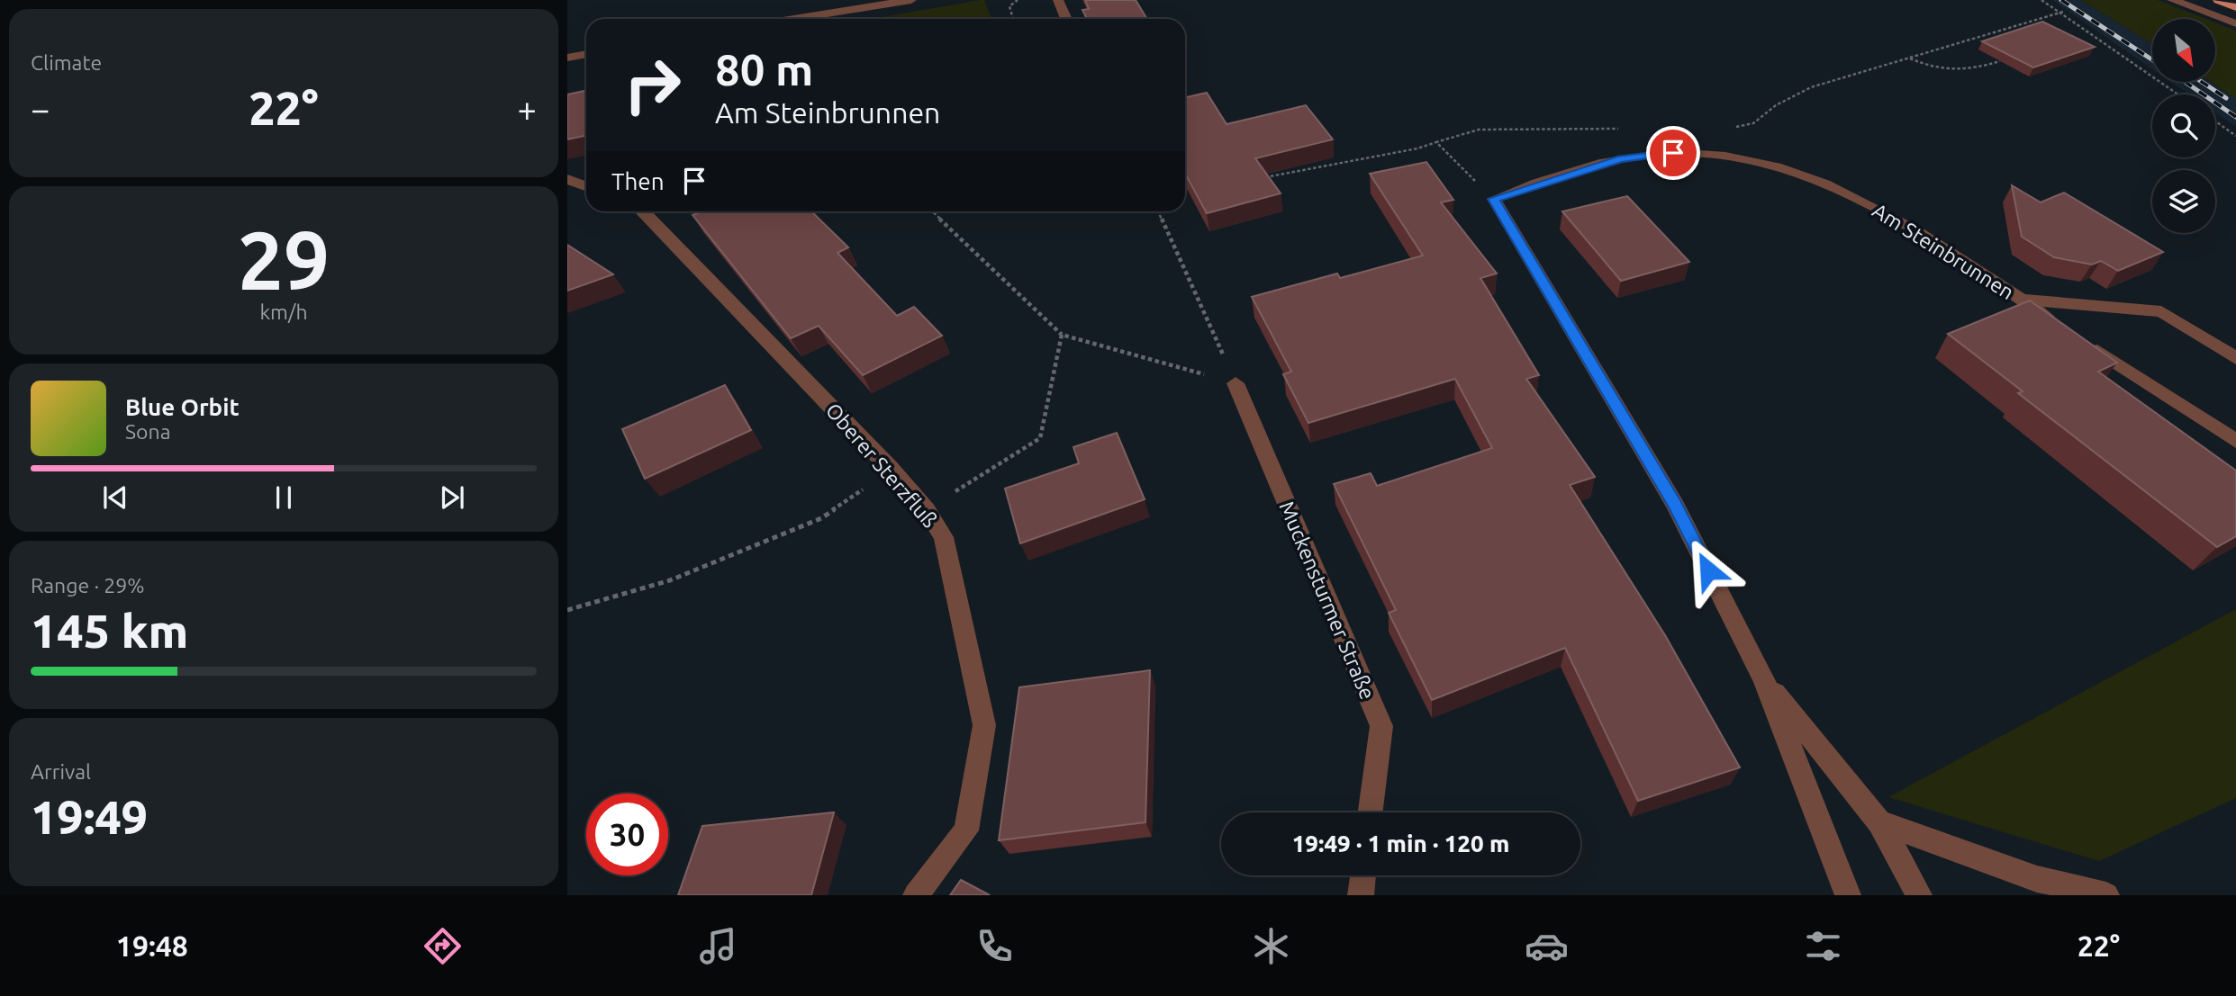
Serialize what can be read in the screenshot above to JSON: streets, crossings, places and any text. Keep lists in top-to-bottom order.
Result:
{
  "streets": {
    "street": ["Am Steinbrunnen", "Oberer Sterzfluß", "Muckensturmer Straße"]
  },
  "north": "bottom right",
  "page": {
    "tile": [
      "Climate",
      ["29", "km/h"],
      ["Range · 29%", "145 km"],
      ["Arrival", "19:49"]
    ],
    "turn": ["80 m", "Am Steinbrunnen"],
    "heat": ["−", "22°", "+"],
    "then": "Then",
    "song": ["Blue Orbit", "Sona"],
    "limit": "30",
    "trip": "19:49 · 1 min · 120 m",
    "tabs": ["19:48", "22°"]
  }
}
